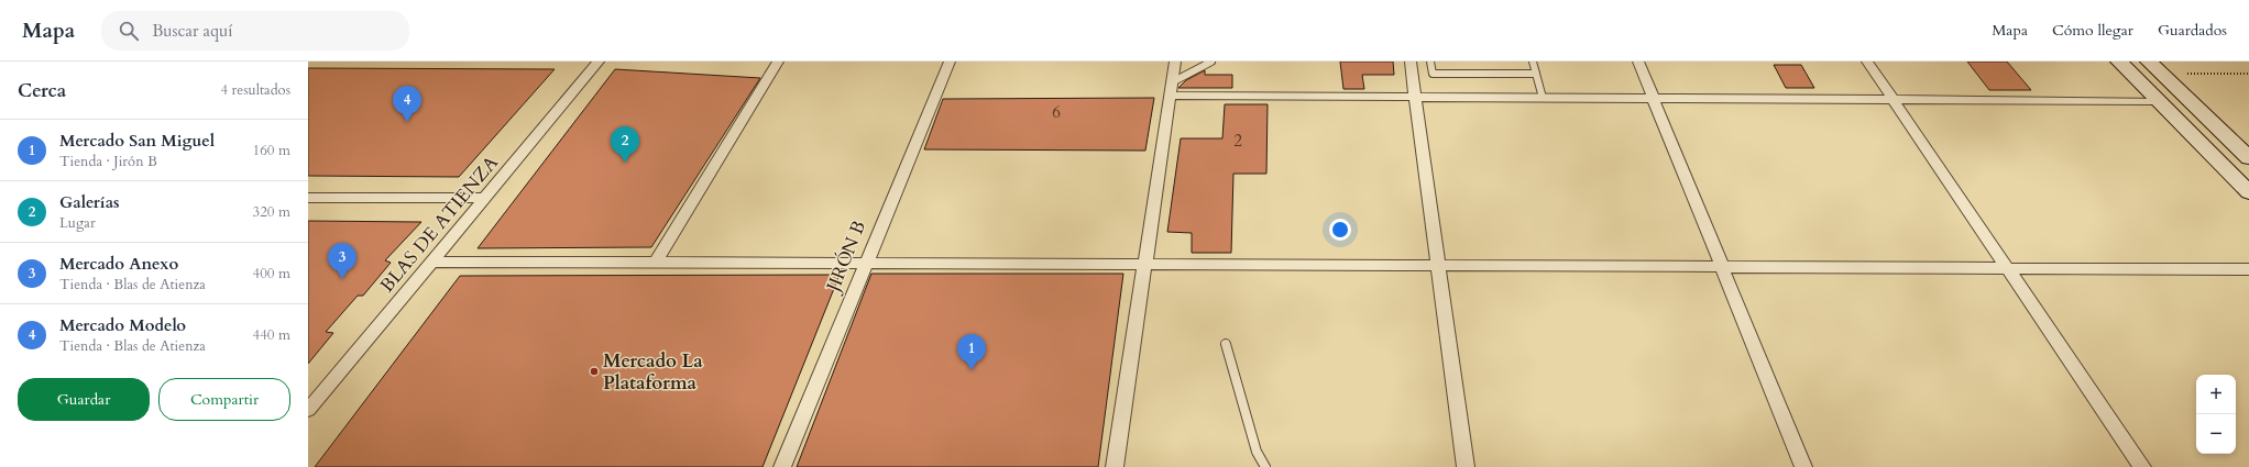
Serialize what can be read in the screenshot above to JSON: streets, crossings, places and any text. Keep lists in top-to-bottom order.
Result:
{
  "streets": {
    "street": ["BLAS DE ATIENZA", "JIRÓN B"]
  },
  "places": ["Mercado La Plataforma"],
  "house_numbers": ["6", "2"],
  "page": {
    "header": "Mapa",
    "search": "Buscar aquí",
    "nav": ["Mapa", "Cómo llegar", "Guardados"],
    "heading": ["Cerca", "4 resultados"],
    "pins": [
      "4",
      "2",
      "3",
      "1"
    ],
    "list": [
      {
        "mark": "1",
        "name": "Mercado San Miguel",
        "note": "Tienda · Jirón B",
        "value": "160 m"
      },
      {
        "mark": "2",
        "name": "Galerías",
        "note": "Lugar",
        "value": "320 m"
      },
      {
        "mark": "3",
        "name": "Mercado Anexo",
        "note": "Tienda · Blas de Atienza",
        "value": "400 m"
      },
      {
        "mark": "4",
        "name": "Mercado Modelo",
        "note": "Tienda · Blas de Atienza",
        "value": "440 m"
      }
    ],
    "buttons": ["Guardar", "Compartir"],
    "map_buttons": ["+", "−"]
  }
}
